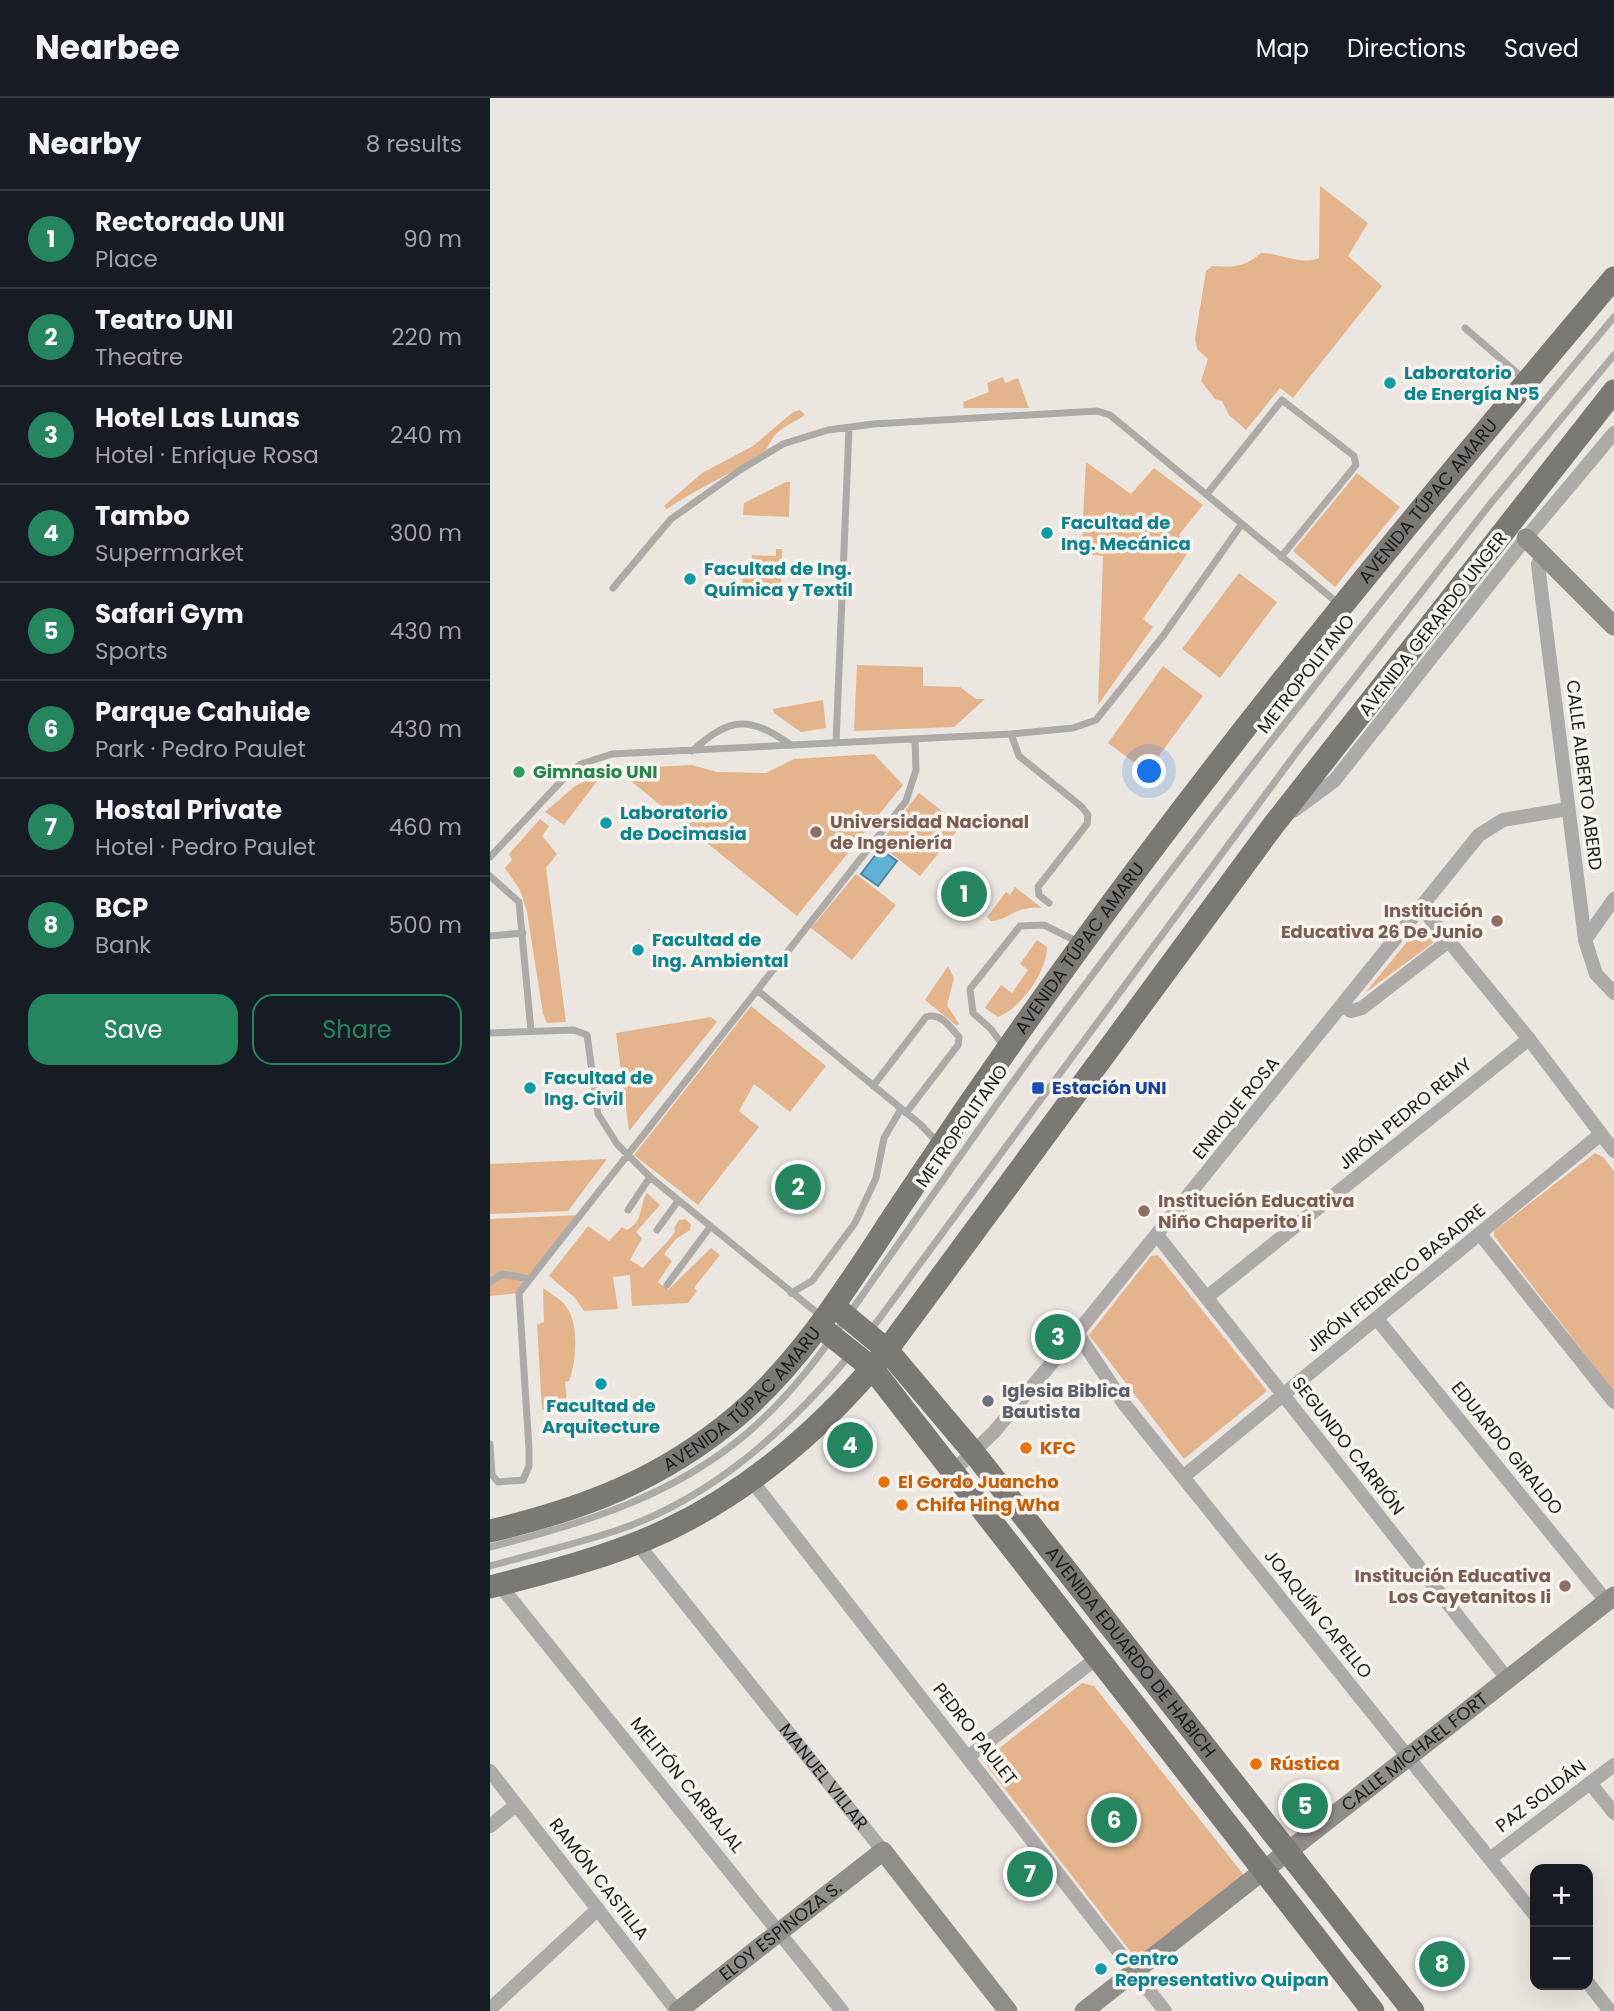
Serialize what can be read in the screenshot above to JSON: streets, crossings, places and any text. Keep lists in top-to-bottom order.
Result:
{
  "streets": {
    "main road": ["AVENIDA TÚPAC AMARU", "AVENIDA EDUARDO DE HABICH"],
    "street": [
      "AVENIDA GERARDO UNGER",
      "CALLE ALBERTO ABERD",
      "ENRIQUE ROSA",
      "JIRÓN PEDRO REMY",
      "JIRÓN FEDERICO BASADRE",
      "SEGUNDO CARRIÓN",
      "EDUARDO GIRALDO",
      "JOAQUÍN CAPELLO",
      "PEDRO PAULET",
      "CALLE MICHAEL FORT",
      "MANUEL VILLAR",
      "MELITÓN CARBAJAL",
      "PAZ SOLDÁN",
      "RAMÓN CASTILLA",
      "ELOY ESPINOZA S."
    ],
    "lane": ["METROPOLITANO"]
  },
  "crossings": [
    ["AVENIDA TÚPAC AMARU", "METROPOLITANO"],
    ["AVENIDA TÚPAC AMARU", "AVENIDA EDUARDO DE HABICH"],
    ["METROPOLITANO", "AVENIDA EDUARDO DE HABICH"],
    ["METROPOLITANO", "MELITÓN CARBAJAL"],
    ["CALLE ALBERTO ABERD", "ENRIQUE ROSA"],
    ["ENRIQUE ROSA", "SEGUNDO CARRIÓN"],
    ["ENRIQUE ROSA", "JOAQUÍN CAPELLO"],
    ["ENRIQUE ROSA", "AVENIDA EDUARDO DE HABICH"],
    ["JIRÓN PEDRO REMY", "SEGUNDO CARRIÓN"],
    ["JIRÓN FEDERICO BASADRE", "SEGUNDO CARRIÓN"],
    ["JIRÓN FEDERICO BASADRE", "EDUARDO GIRALDO"],
    ["JIRÓN FEDERICO BASADRE", "JOAQUÍN CAPELLO"],
    ["SEGUNDO CARRIÓN", "CALLE MICHAEL FORT"],
    ["EDUARDO GIRALDO", "CALLE MICHAEL FORT"],
    ["JOAQUÍN CAPELLO", "CALLE MICHAEL FORT"],
    ["JOAQUÍN CAPELLO", "PAZ SOLDÁN"],
    ["AVENIDA EDUARDO DE HABICH", "CALLE MICHAEL FORT"],
    ["PEDRO PAULET", "CALLE MICHAEL FORT"],
    ["MANUEL VILLAR", "ELOY ESPINOZA S."],
    ["MELITÓN CARBAJAL", "ELOY ESPINOZA S."],
    ["RAMÓN CASTILLA", "ELOY ESPINOZA S."]
  ],
  "places": {
    "other": [
      "Laboratorio de Energía N°5",
      "Facultad de Ing. Mecánica",
      "Facultad de Ing. Química y Textil",
      "Gimnasio UNI",
      "Laboratorio de Docimasia",
      "Universidad Nacional de Ingeniería",
      "Institución Educativa 26 De Junio",
      "Facultad de Ing. Ambiental",
      "Facultad de Ing. Civil",
      "Institución Educativa Niño Chaperito Ii",
      "Facultad de Arquitecture",
      "Iglesia Biblica Bautista",
      "KFC",
      "El Gordo Juancho",
      "Chifa Hing Wha",
      "Institución Educativa Los Cayetanitos Ii",
      "Rústica",
      "Centro Representativo Quipan"
    ],
    "transit": ["Estación UNI"]
  },
  "page": {
    "header": "Nearbee",
    "nav": ["Map", "Directions", "Saved"],
    "heading": ["Nearby", "8 results"],
    "list": [
      {
        "mark": "1",
        "name": "Rectorado UNI",
        "note": "Place",
        "value": "90 m"
      },
      {
        "mark": "2",
        "name": "Teatro UNI",
        "note": "Theatre",
        "value": "220 m"
      },
      {
        "mark": "3",
        "name": "Hotel Las Lunas",
        "note": "Hotel · Enrique Rosa",
        "value": "240 m"
      },
      {
        "mark": "4",
        "name": "Tambo",
        "note": "Supermarket",
        "value": "300 m"
      },
      {
        "mark": "5",
        "name": "Safari Gym",
        "note": "Sports",
        "value": "430 m"
      },
      {
        "mark": "6",
        "name": "Parque Cahuide",
        "note": "Park · Pedro Paulet",
        "value": "430 m"
      },
      {
        "mark": "7",
        "name": "Hostal Private",
        "note": "Hotel · Pedro Paulet",
        "value": "460 m"
      },
      {
        "mark": "8",
        "name": "BCP",
        "note": "Bank",
        "value": "500 m"
      }
    ],
    "pins": [
      "1",
      "2",
      "3",
      "4",
      "5",
      "6",
      "7",
      "8"
    ],
    "buttons": ["Save", "Share"],
    "map_buttons": ["+", "−"]
  }
}
